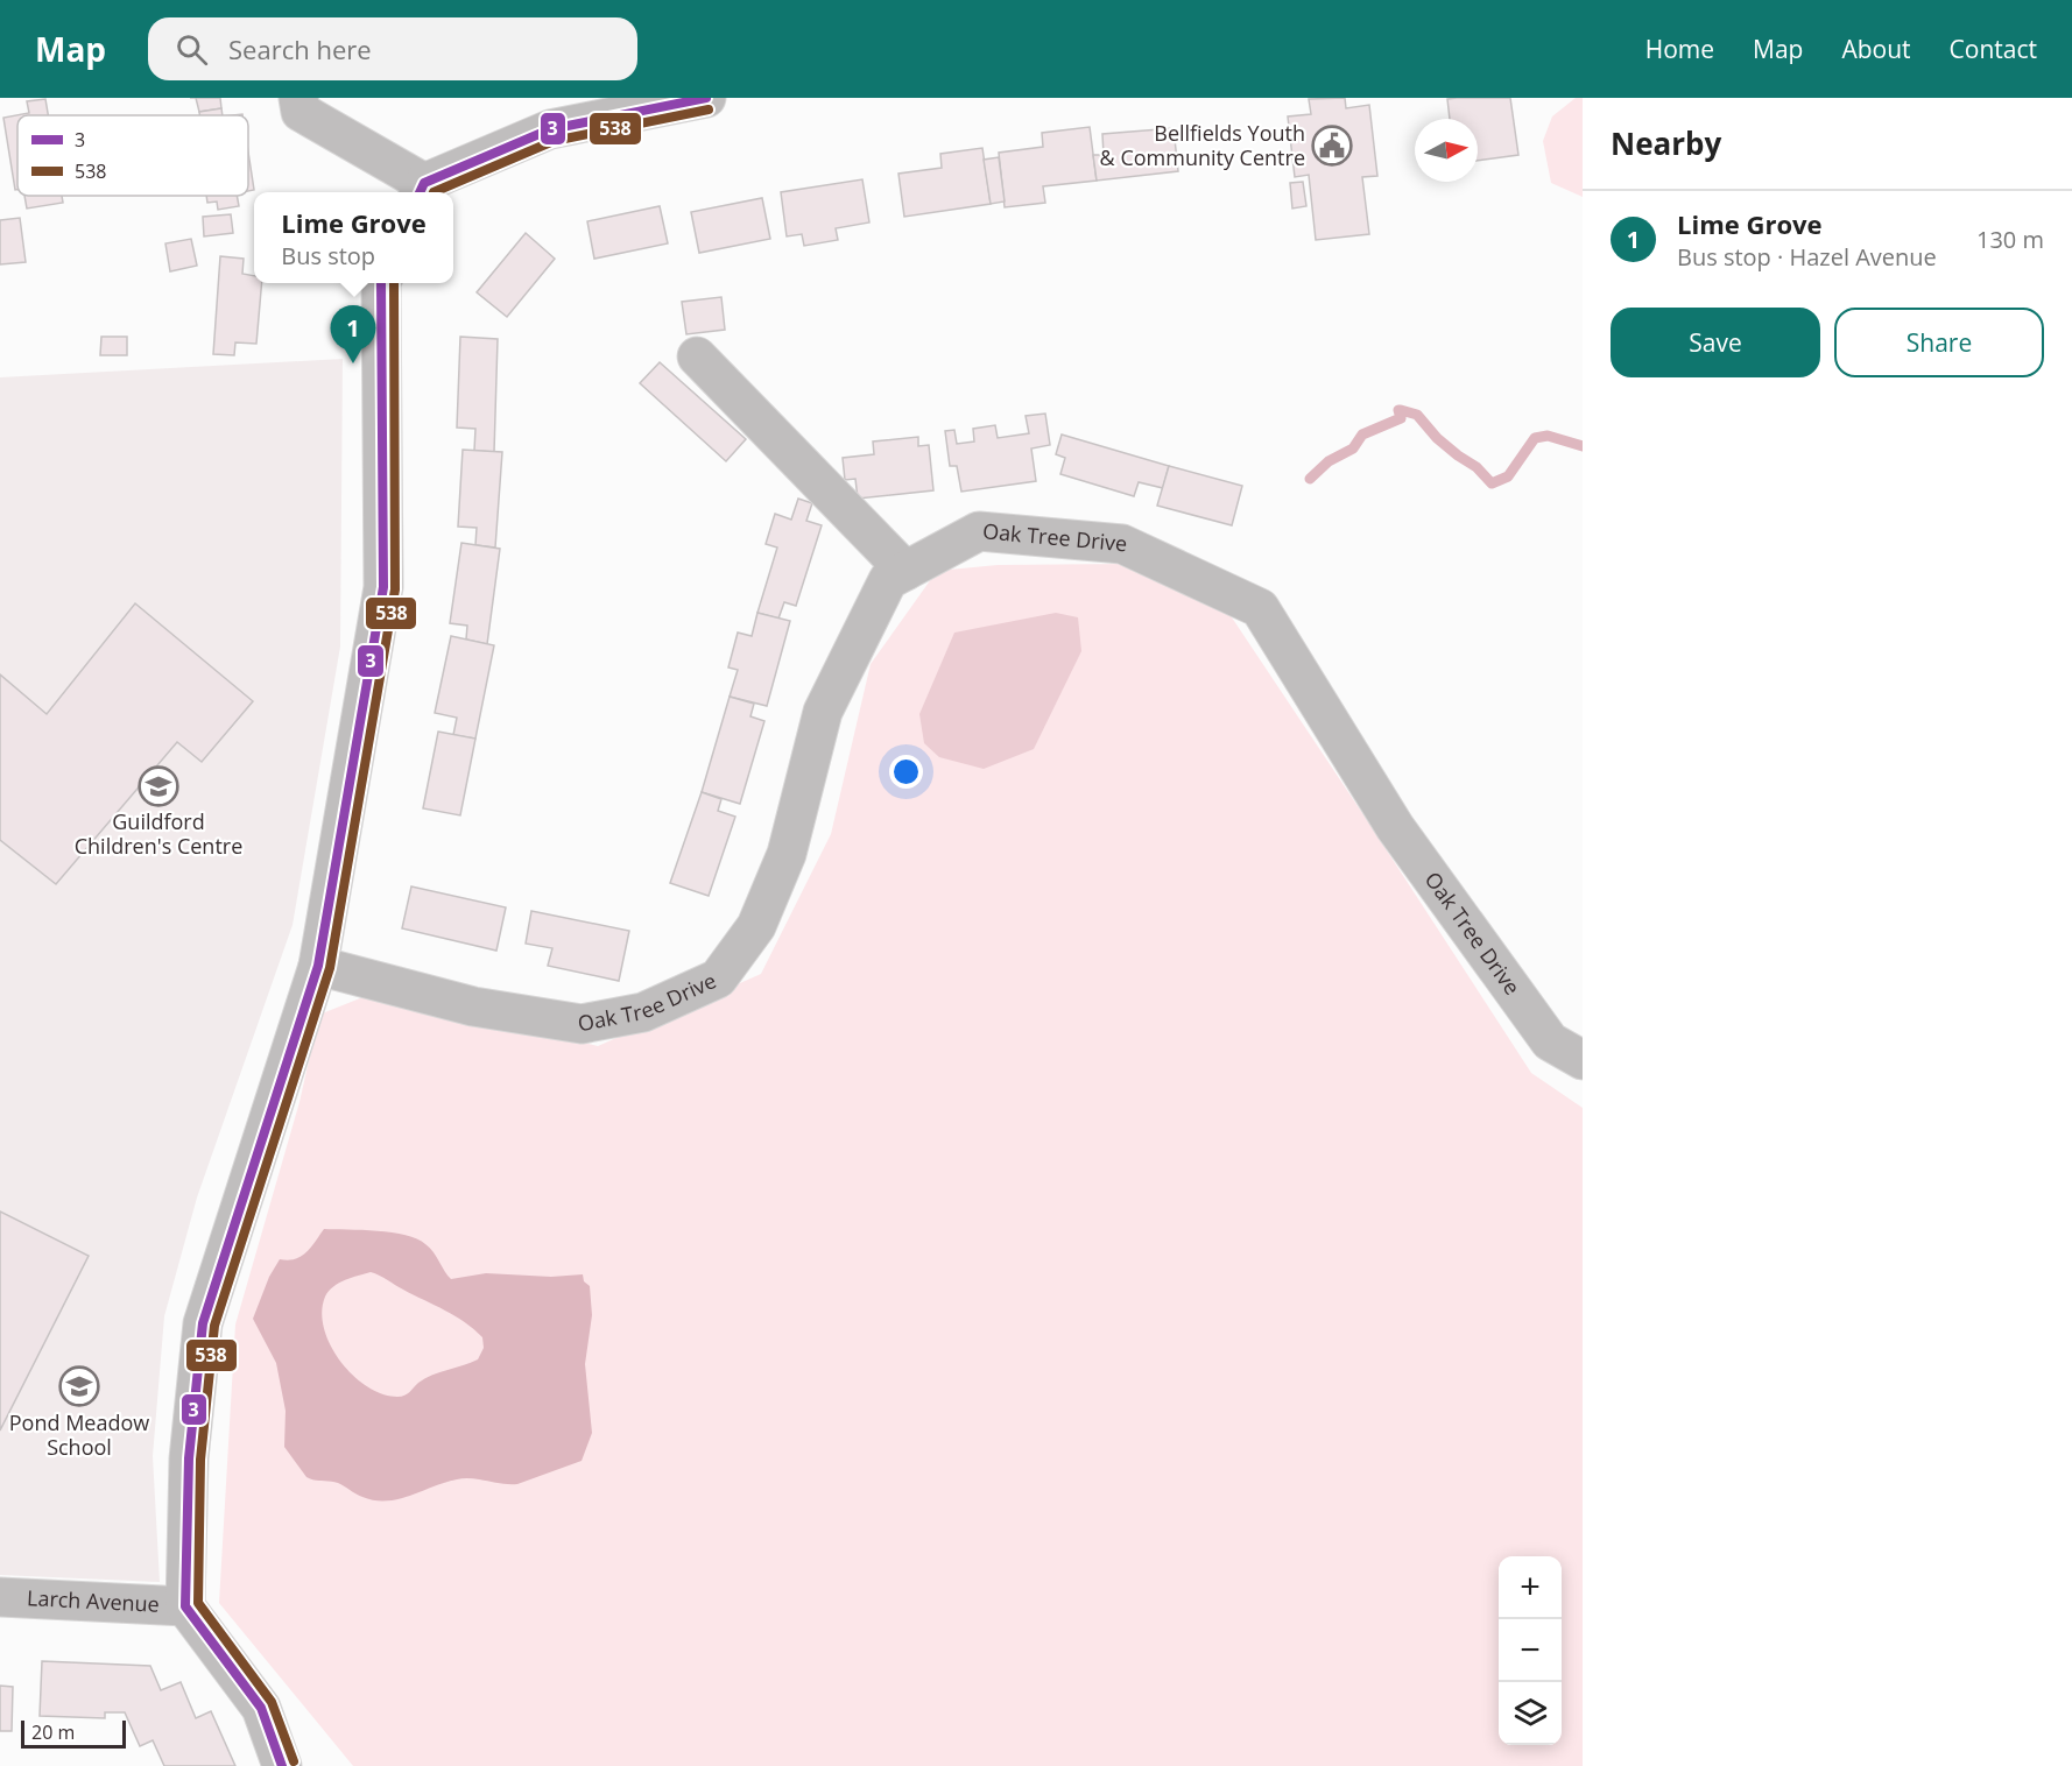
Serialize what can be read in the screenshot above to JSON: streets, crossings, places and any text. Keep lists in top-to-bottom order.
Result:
{
  "streets": {
    "street": ["Oak Tree Drive", "Larch Avenue"]
  },
  "places": {
    "public building": ["Bellfields Youth & Community Centre"],
    "school or university": ["Guildford Children's Centre", "Pond Meadow School"]
  },
  "lines": ["transit line 3", "transit line 538"],
  "legend": ["3", "538"],
  "scale_bar": "20 m",
  "north": "right",
  "page": {
    "header": "Map",
    "search": "Search here",
    "nav": [
      "Home",
      "Map",
      "About",
      "Contact"
    ],
    "heading": "Nearby",
    "list": [
      {
        "mark": "1",
        "name": "Lime Grove",
        "note": "Bus stop · Hazel Avenue",
        "value": "130 m"
      }
    ],
    "popup": ["Lime Grove", "Bus stop"],
    "buttons": ["Save", "Share"],
    "pins": "1",
    "map_buttons": ["+", "−"],
    "scale": "20 m"
  }
}
